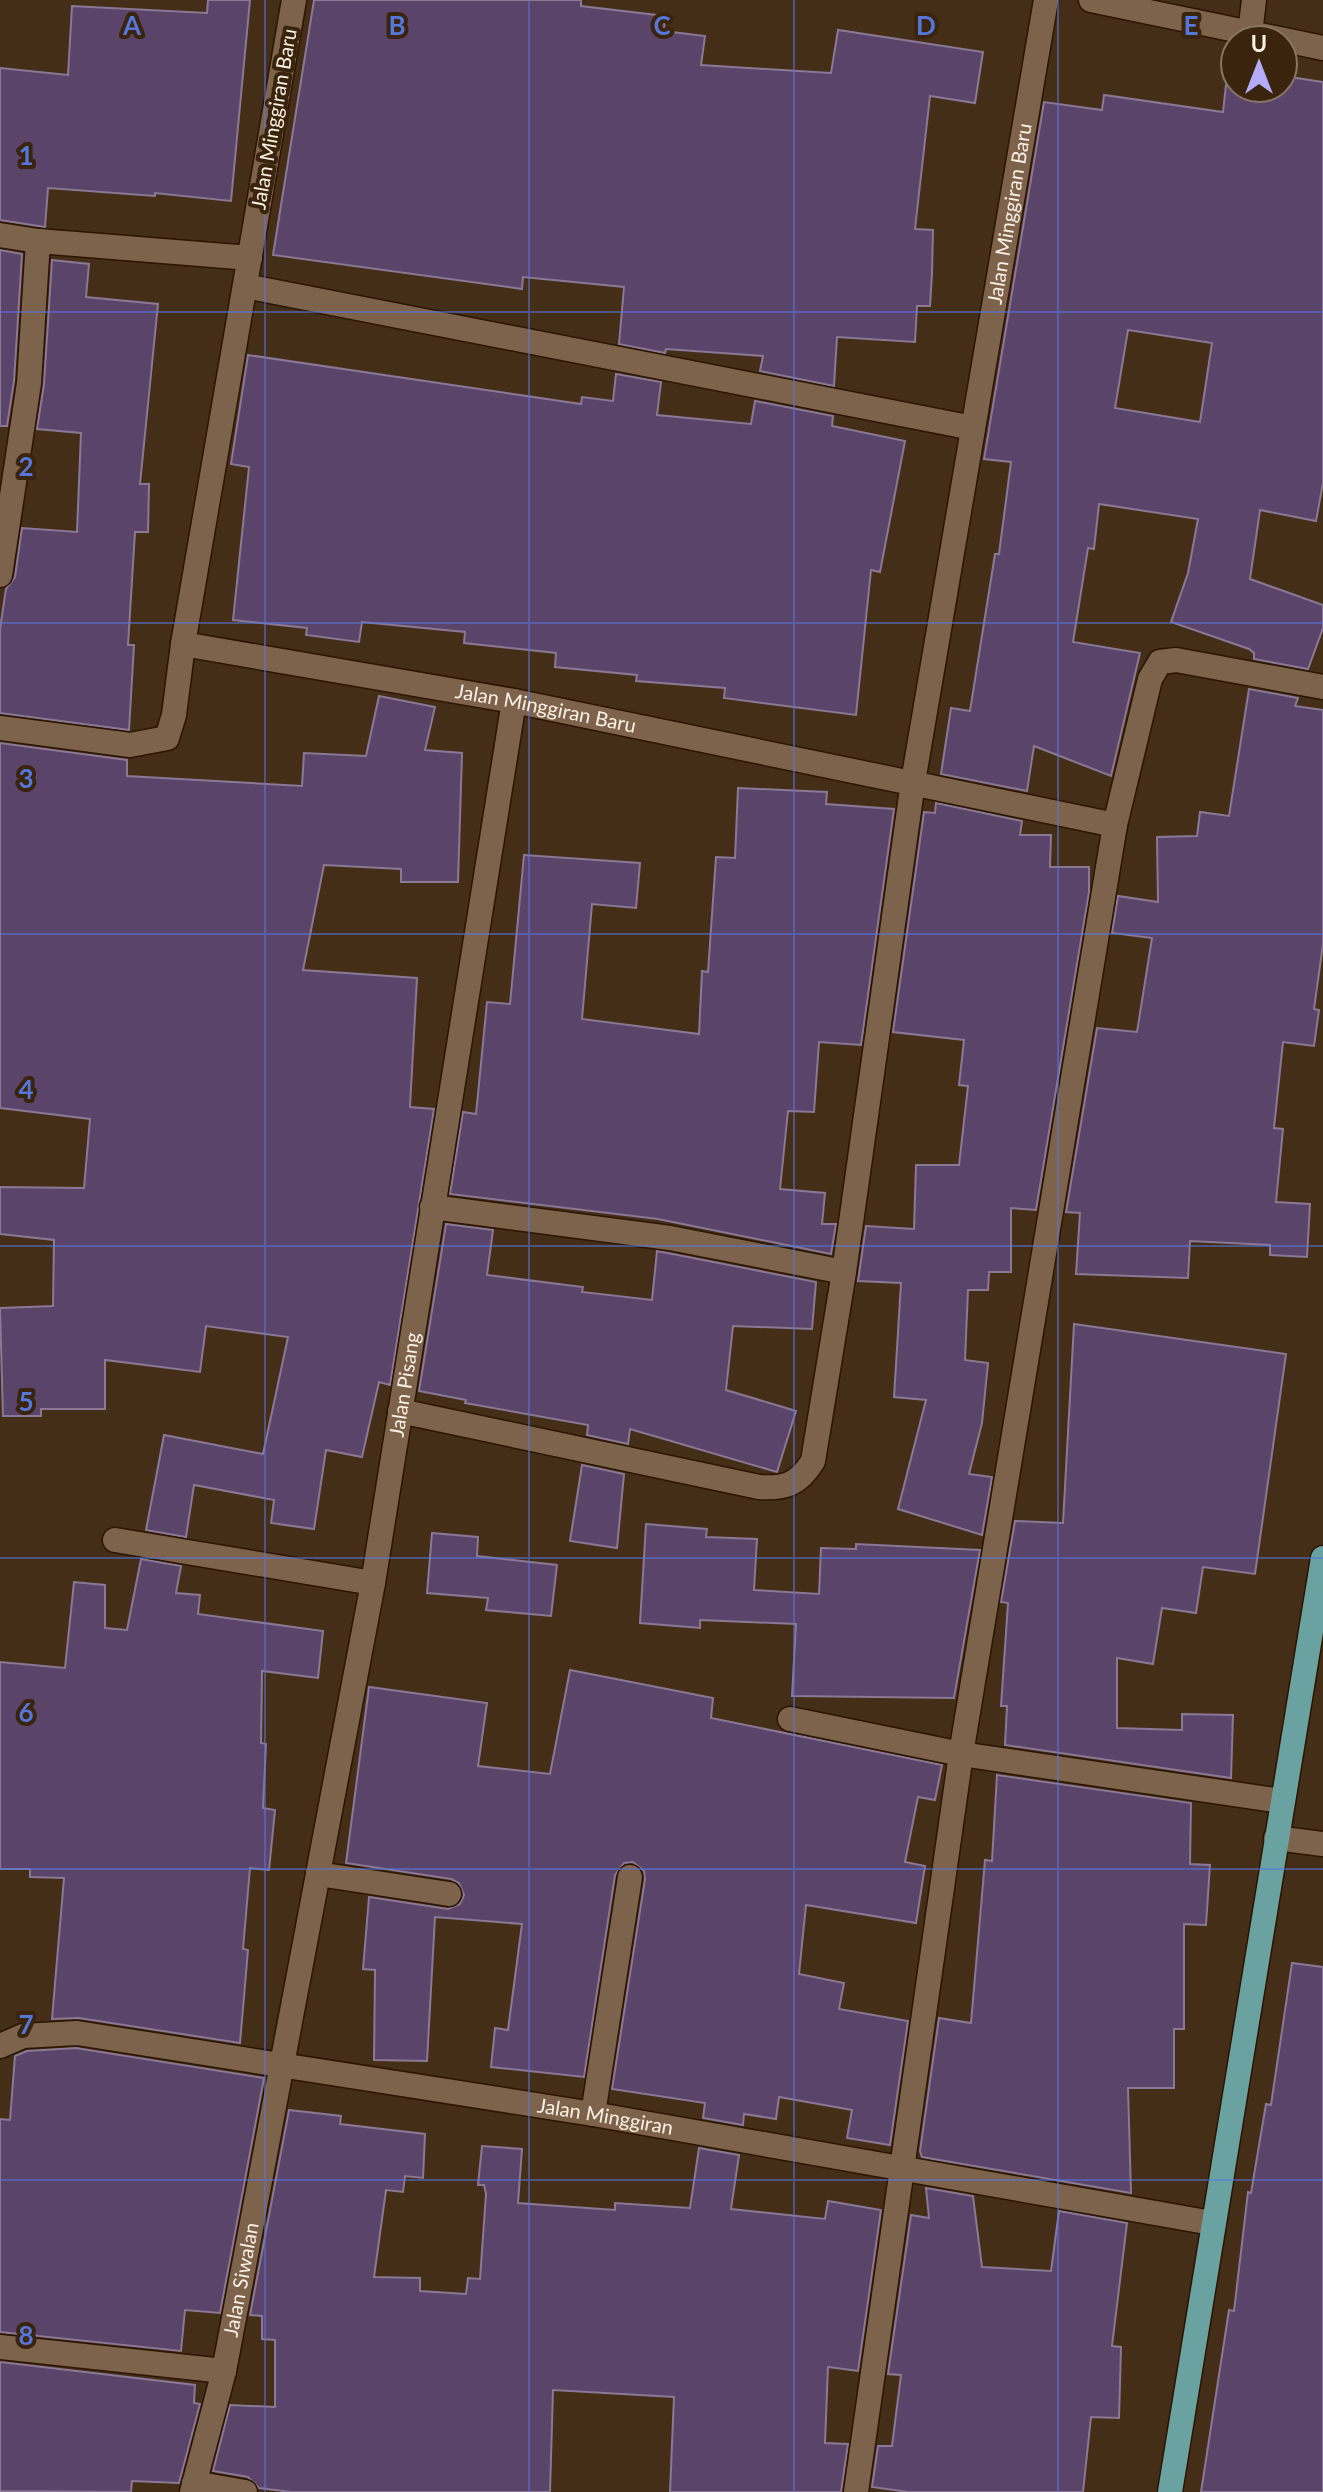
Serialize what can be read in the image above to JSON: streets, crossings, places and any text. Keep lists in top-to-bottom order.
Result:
{
  "streets": {
    "street": [
      "Jalan Minggiran Baru",
      "Jalan Pisang",
      "Jalan Minggiran",
      "Jalan Siwalan"
    ]
  },
  "crossings": [
    ["Jalan Minggiran Baru", "Jalan Pisang"],
    ["Jalan Pisang", "Jalan Minggiran"],
    ["Jalan Pisang", "Jalan Siwalan"],
    ["Jalan Minggiran", "Jalan Siwalan"]
  ],
  "north": "top",
  "grid": {
    "columns": [
      "A",
      "B",
      "C",
      "D",
      "E"
    ],
    "rows": [
      "1",
      "2",
      "3",
      "4",
      "5",
      "6",
      "7",
      "8"
    ]
  }
}
